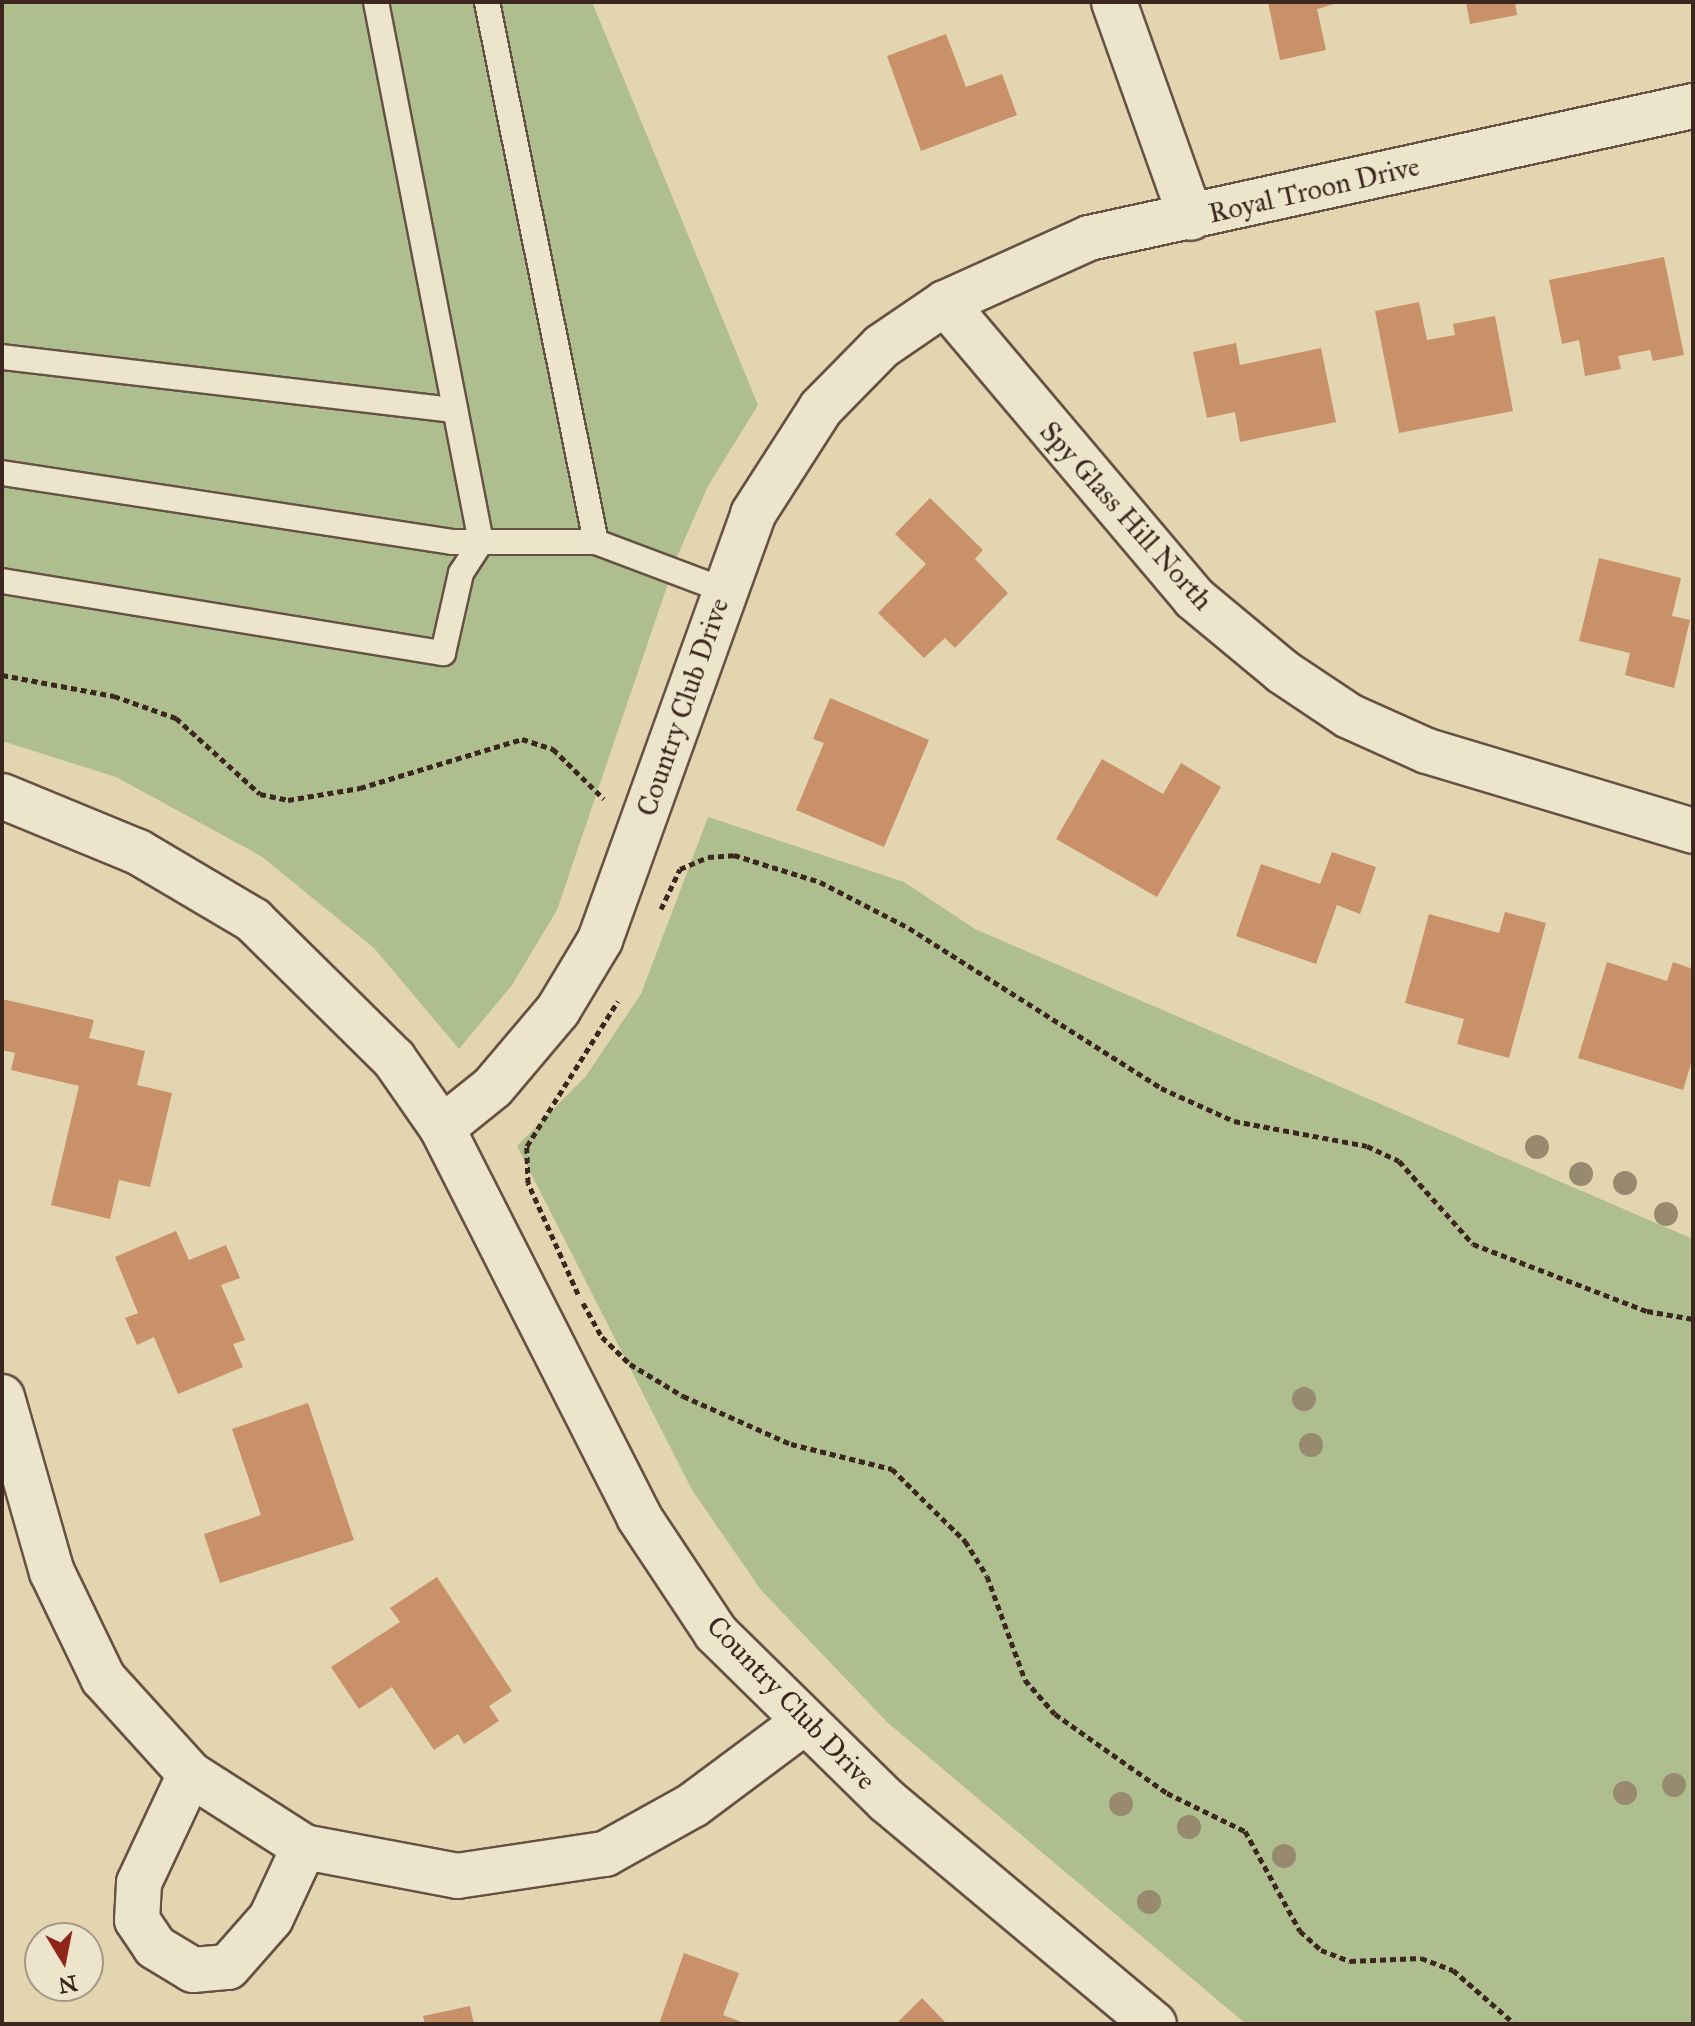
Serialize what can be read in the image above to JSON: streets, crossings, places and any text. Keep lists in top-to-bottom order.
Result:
{
  "streets": {
    "street": ["Royal Troon Drive", "Spy Glass Hill North", "Country Club Drive"]
  },
  "crossings": [
    ["Royal Troon Drive", "Spy Glass Hill North"],
    ["Royal Troon Drive", "Country Club Drive"],
    ["Spy Glass Hill North", "Country Club Drive"]
  ],
  "north": "bottom"
}
